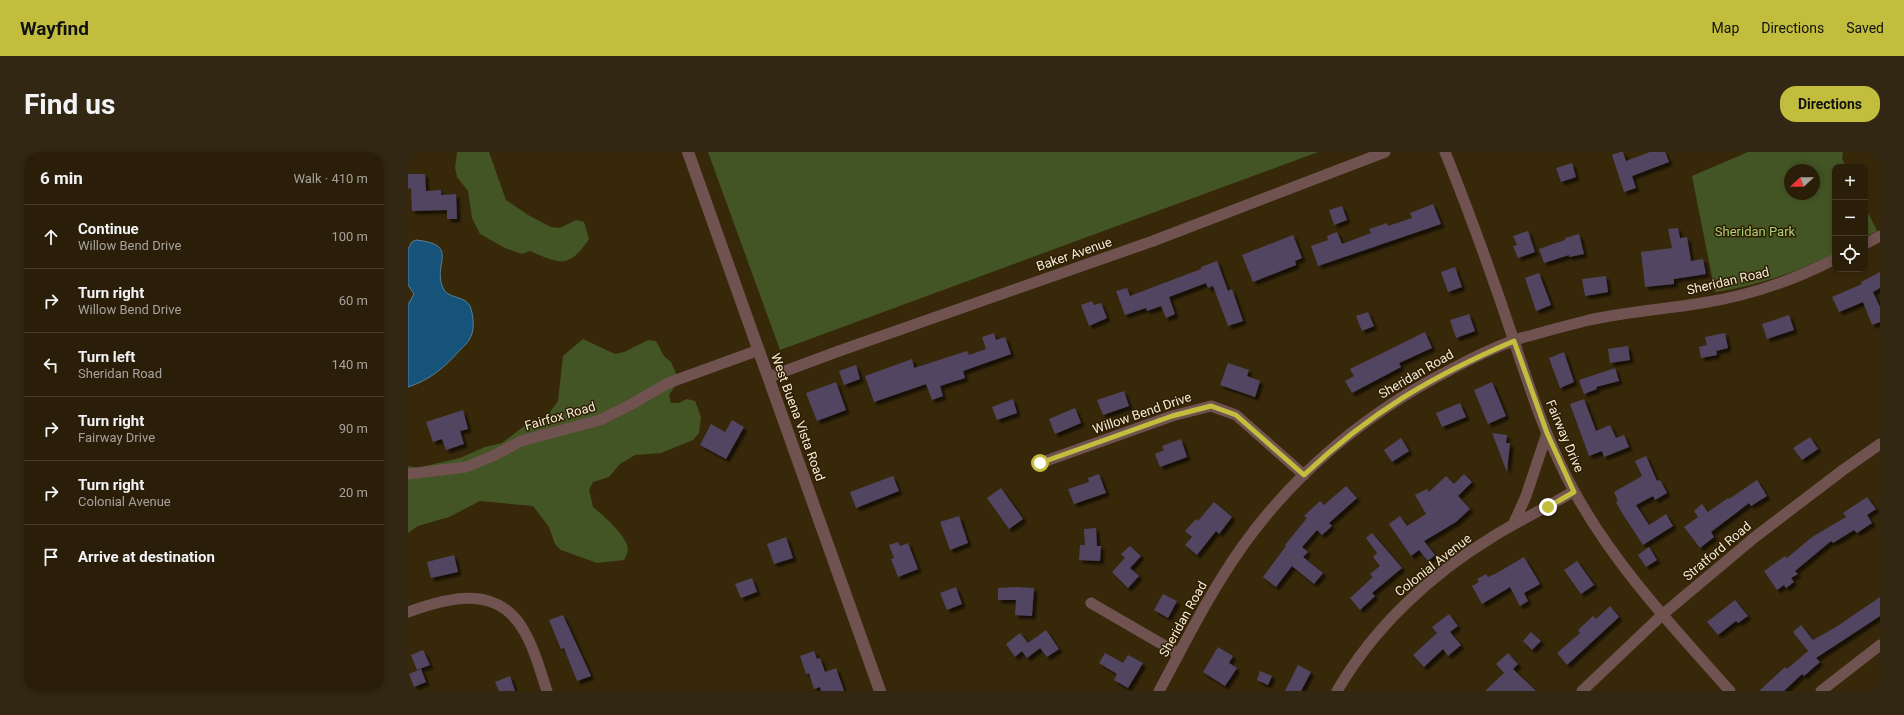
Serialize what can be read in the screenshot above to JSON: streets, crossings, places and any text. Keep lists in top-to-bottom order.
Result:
{
  "streets": {
    "street": [
      "Baker Avenue",
      "Sheridan Road",
      "Willow Bend Drive",
      "Fairfox Road",
      "West Buena Vista Road",
      "Fairway Drive",
      "Stratford Road",
      "Colonial Avenue"
    ]
  },
  "crossings": [
    ["Baker Avenue", "West Buena Vista Road"],
    ["Sheridan Road", "Willow Bend Drive"],
    ["Sheridan Road", "Fairway Drive"],
    ["Fairfox Road", "West Buena Vista Road"],
    ["Fairway Drive", "Stratford Road"],
    ["Fairway Drive", "Colonial Avenue"]
  ],
  "parks": ["Sheridan Park"],
  "north": "left",
  "page": {
    "header": "Wayfind",
    "nav": ["Map", "Directions", "Saved"],
    "buttons": "Directions",
    "title": "Find us",
    "heading": ["6 min", "Walk · 410 m"],
    "map_buttons": ["+", "−"],
    "list": [
      ["Continue", "Willow Bend Drive", "100 m"],
      ["Turn right", "Willow Bend Drive", "60 m"],
      ["Turn left", "Sheridan Road", "140 m"],
      ["Turn right", "Fairway Drive", "90 m"],
      ["Turn right", "Colonial Avenue", "20 m"],
      "Arrive at destination"
    ]
  }
}
